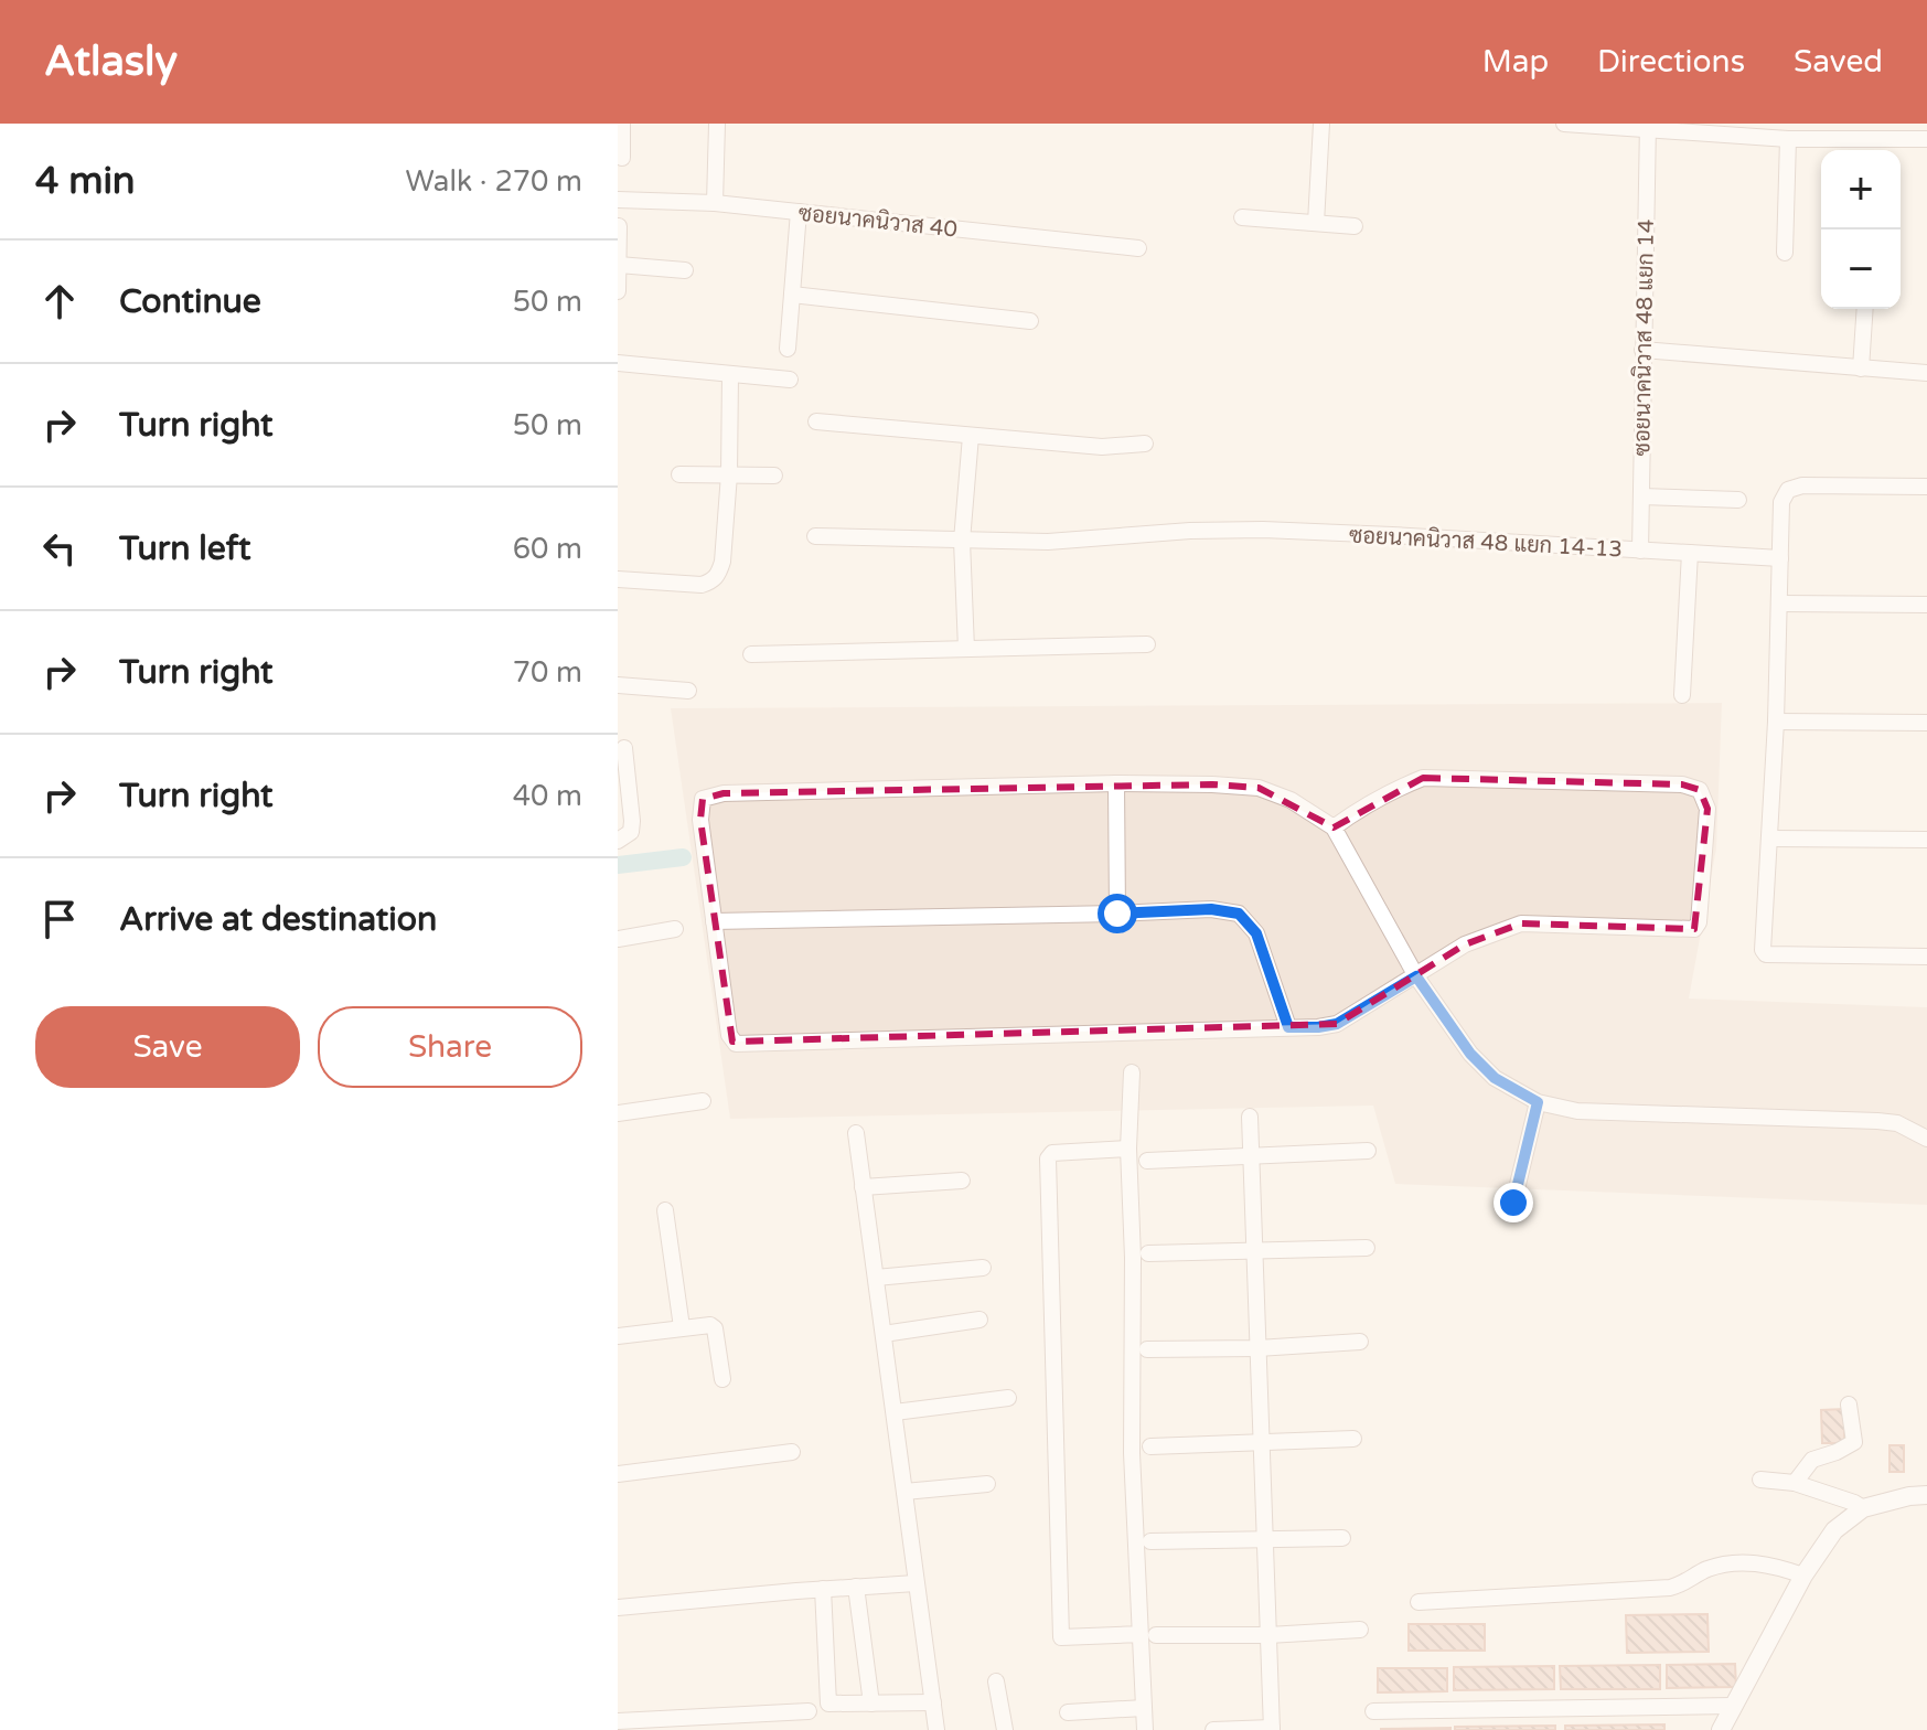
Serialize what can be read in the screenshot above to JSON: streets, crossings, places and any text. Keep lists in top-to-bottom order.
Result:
{
  "streets": {
    "street": ["ซอยนาคนิวาส 40", "ซอยนาคนิวาส 48 แยก 14", "ซอยนาคนิวาส 48 แยก 14-13"]
  },
  "crossings": [
    ["ซอยนาคนิวาส 48 แยก 14", "ซอยนาคนิวาส 48 แยก 14-13"]
  ],
  "page": {
    "header": "Atlasly",
    "nav": ["Map", "Directions", "Saved"],
    "heading": ["4 min", "Walk · 270 m"],
    "map_buttons": ["+", "−"],
    "list": [
      ["Continue", "50 m"],
      ["Turn right", "50 m"],
      ["Turn left", "60 m"],
      ["Turn right", "70 m"],
      ["Turn right", "40 m"],
      "Arrive at destination"
    ],
    "buttons": ["Save", "Share"]
  }
}
